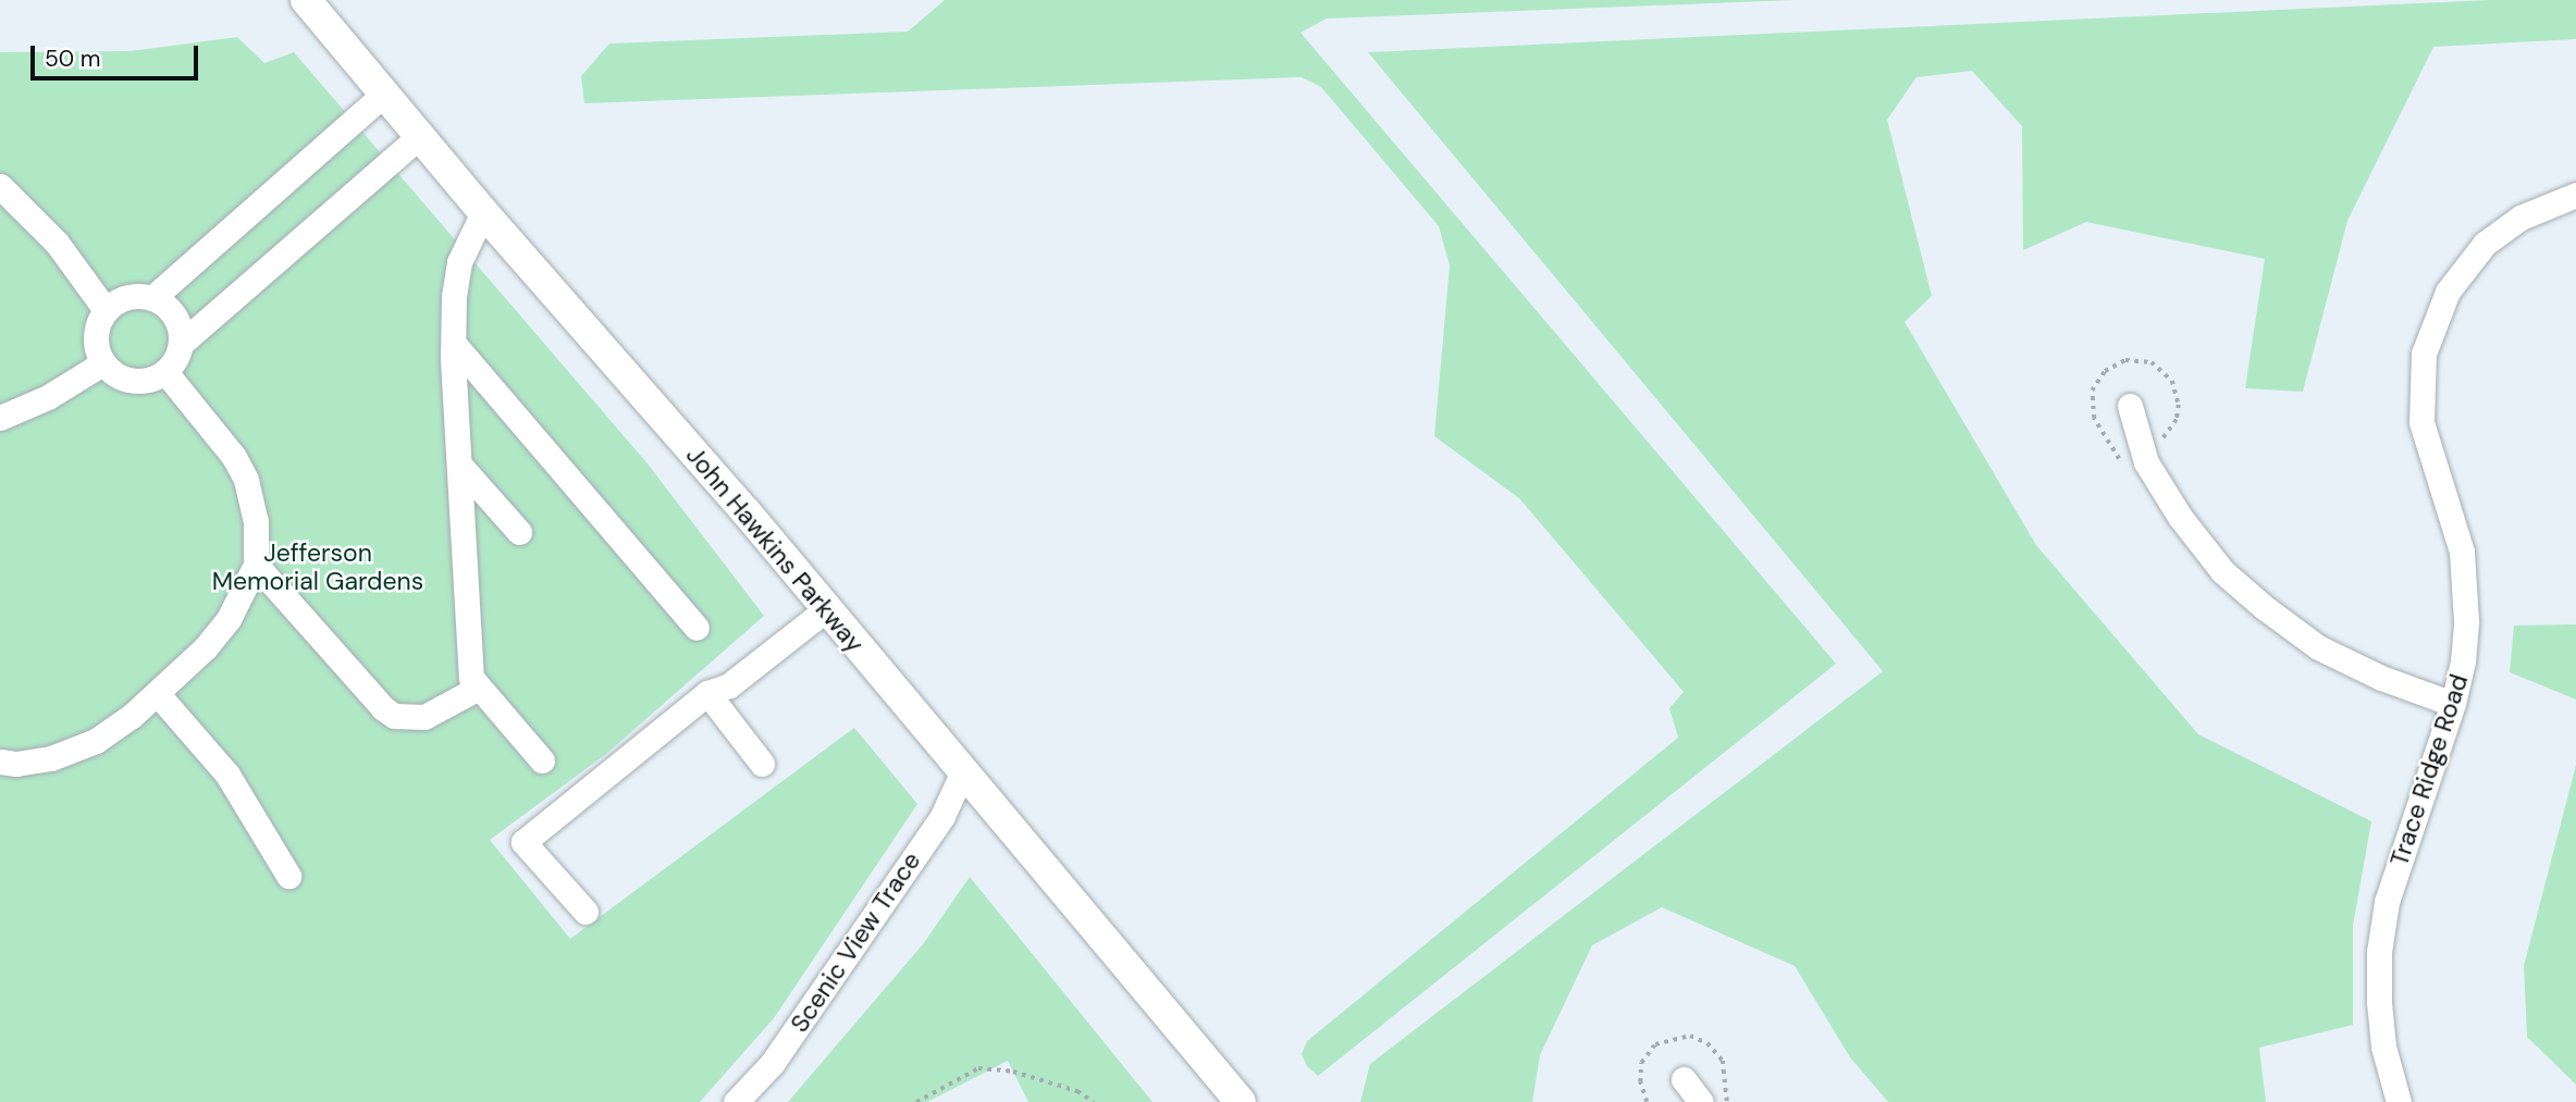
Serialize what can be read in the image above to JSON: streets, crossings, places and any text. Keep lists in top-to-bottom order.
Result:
{
  "streets": {
    "main road": ["John Hawkins Parkway"],
    "street": ["Trace Ridge Road", "Scenic View Trace"]
  },
  "crossings": [
    ["John Hawkins Parkway", "Scenic View Trace"]
  ],
  "parks": ["Jefferson Memorial Gardens"],
  "scale_bar": "50 m"
}
